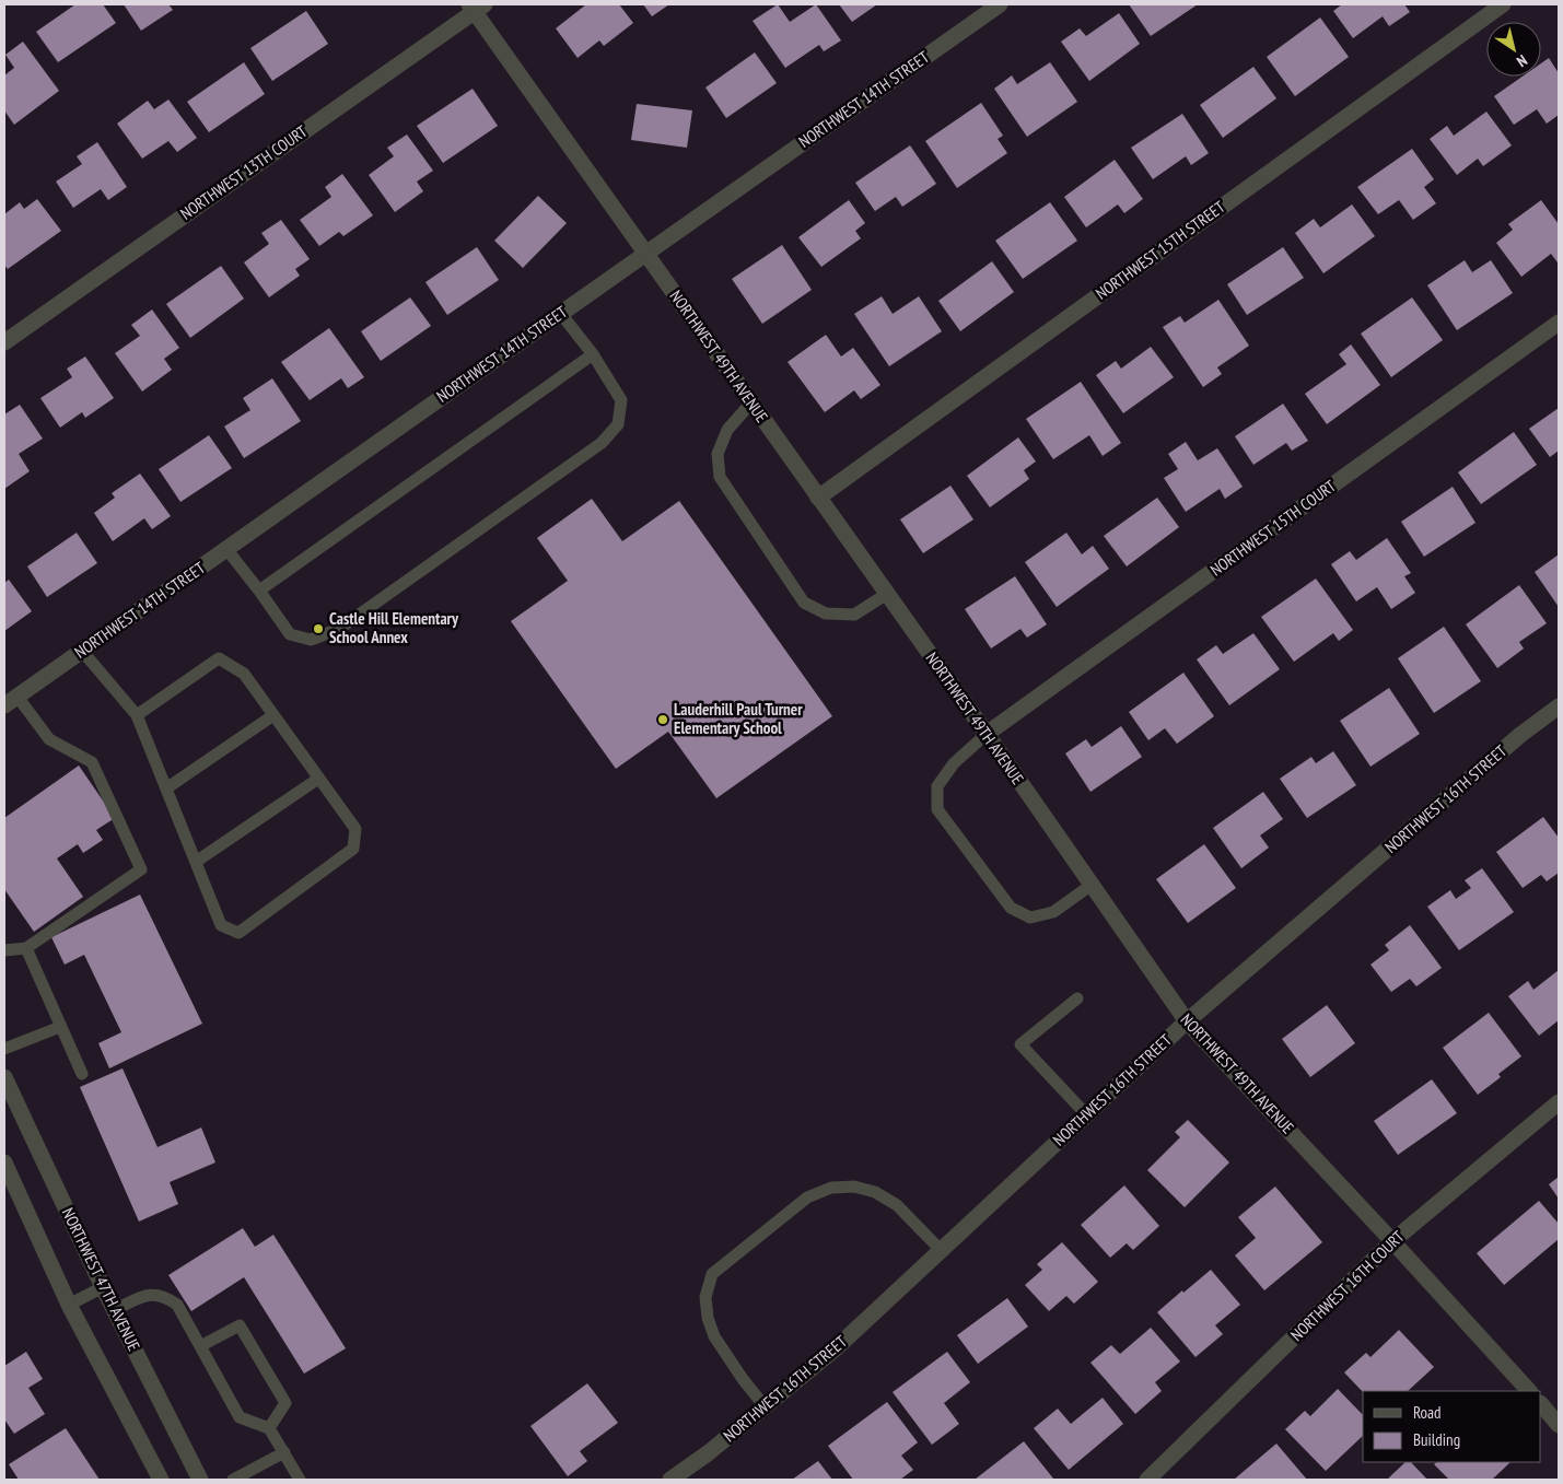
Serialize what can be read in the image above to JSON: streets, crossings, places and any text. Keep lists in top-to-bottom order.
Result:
{
  "streets": {
    "street": [
      "NORTHWEST 14TH STREET",
      "NORTHWEST 13TH COURT",
      "NORTHWEST 15TH STREET",
      "NORTHWEST 49TH AVENUE",
      "NORTHWEST 15TH COURT",
      "NORTHWEST 16TH STREET",
      "NORTHWEST 47TH AVENUE",
      "NORTHWEST 16TH COURT"
    ]
  },
  "crossings": [
    ["NORTHWEST 14TH STREET", "NORTHWEST 49TH AVENUE"],
    ["NORTHWEST 13TH COURT", "NORTHWEST 49TH AVENUE"],
    ["NORTHWEST 15TH STREET", "NORTHWEST 49TH AVENUE"],
    ["NORTHWEST 49TH AVENUE", "NORTHWEST 15TH COURT"],
    ["NORTHWEST 49TH AVENUE", "NORTHWEST 16TH STREET"],
    ["NORTHWEST 49TH AVENUE", "NORTHWEST 16TH COURT"]
  ],
  "places": ["Castle Hill Elementary School Annex", "Lauderhill Paul Turner Elementary School"],
  "legend": ["Road", "Building"],
  "north": "bottom right"
}
